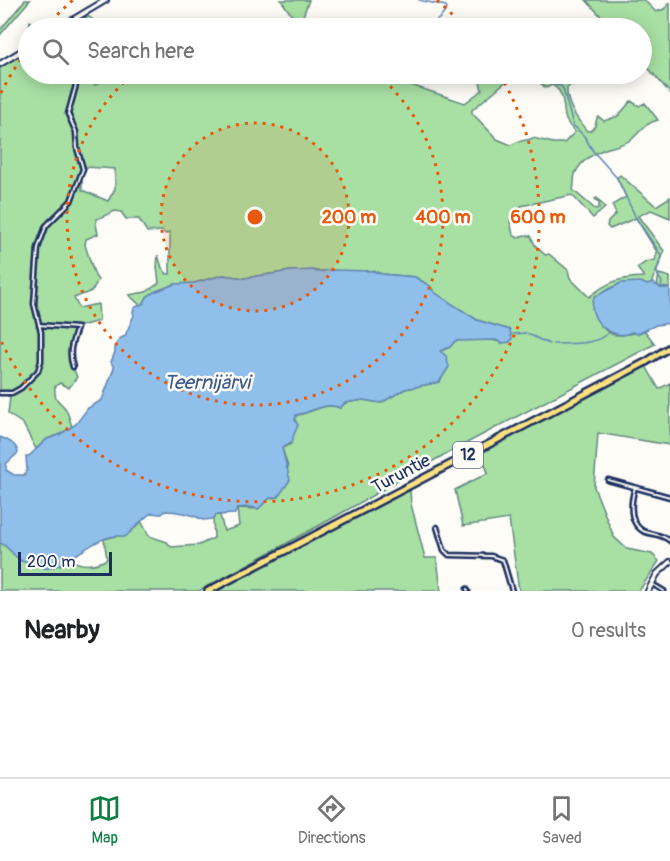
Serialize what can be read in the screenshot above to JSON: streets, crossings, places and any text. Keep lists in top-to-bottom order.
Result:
{
  "streets": {
    "highway": ["12", "Turuntie"]
  },
  "water": ["Teernijärvi"],
  "scale_bar": "200 m",
  "page": {
    "search": "Search here",
    "scale": "200 m",
    "heading": ["Nearby", "0 results"],
    "nav": ["Map", "Directions", "Saved"]
  },
  "rings": ["200 m", "400 m", "600 m"]
}
